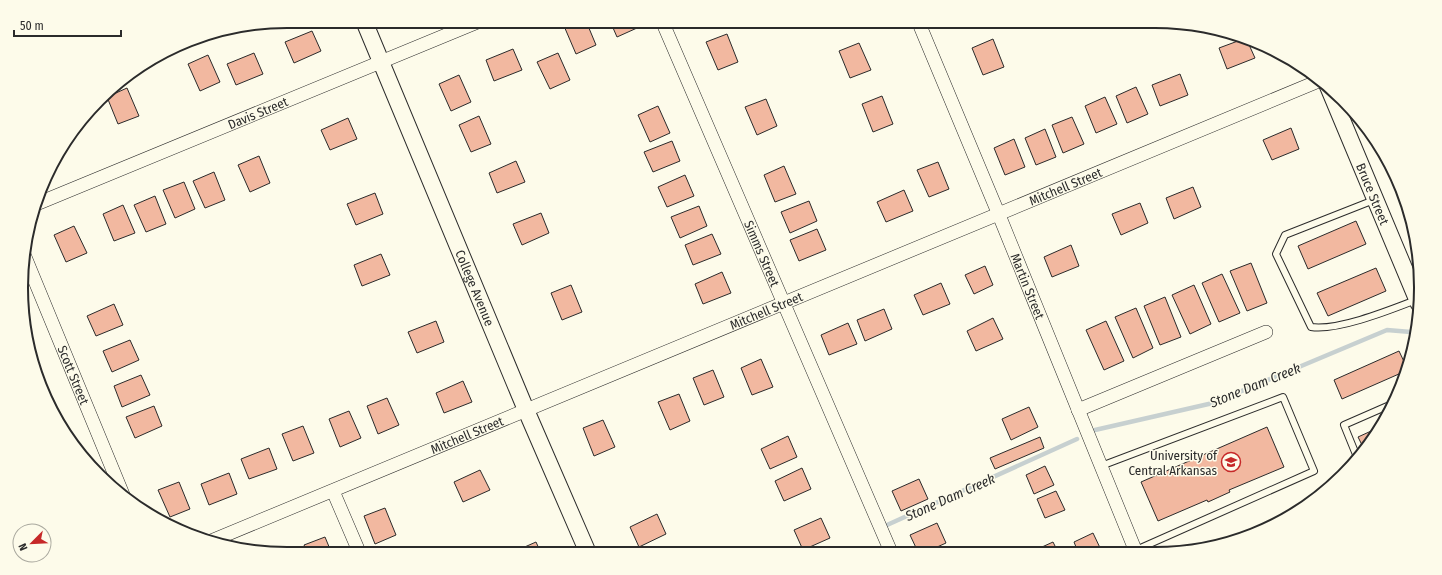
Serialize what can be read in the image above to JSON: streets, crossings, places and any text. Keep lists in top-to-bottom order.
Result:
{
  "streets": {
    "street": [
      "Davis Street",
      "Mitchell Street",
      "Bruce Street",
      "Simms Street",
      "Martin Street",
      "College Avenue",
      "Scott Street"
    ]
  },
  "crossings": [
    ["Davis Street", "College Avenue"],
    ["Mitchell Street", "Simms Street"],
    ["Mitchell Street", "Martin Street"],
    ["Mitchell Street", "College Avenue"]
  ],
  "water": ["Stone Dam Creek"],
  "places": {
    "school or university": ["University of Central Arkansas"]
  },
  "scale_bar": "50 m",
  "north": "bottom left"
}
